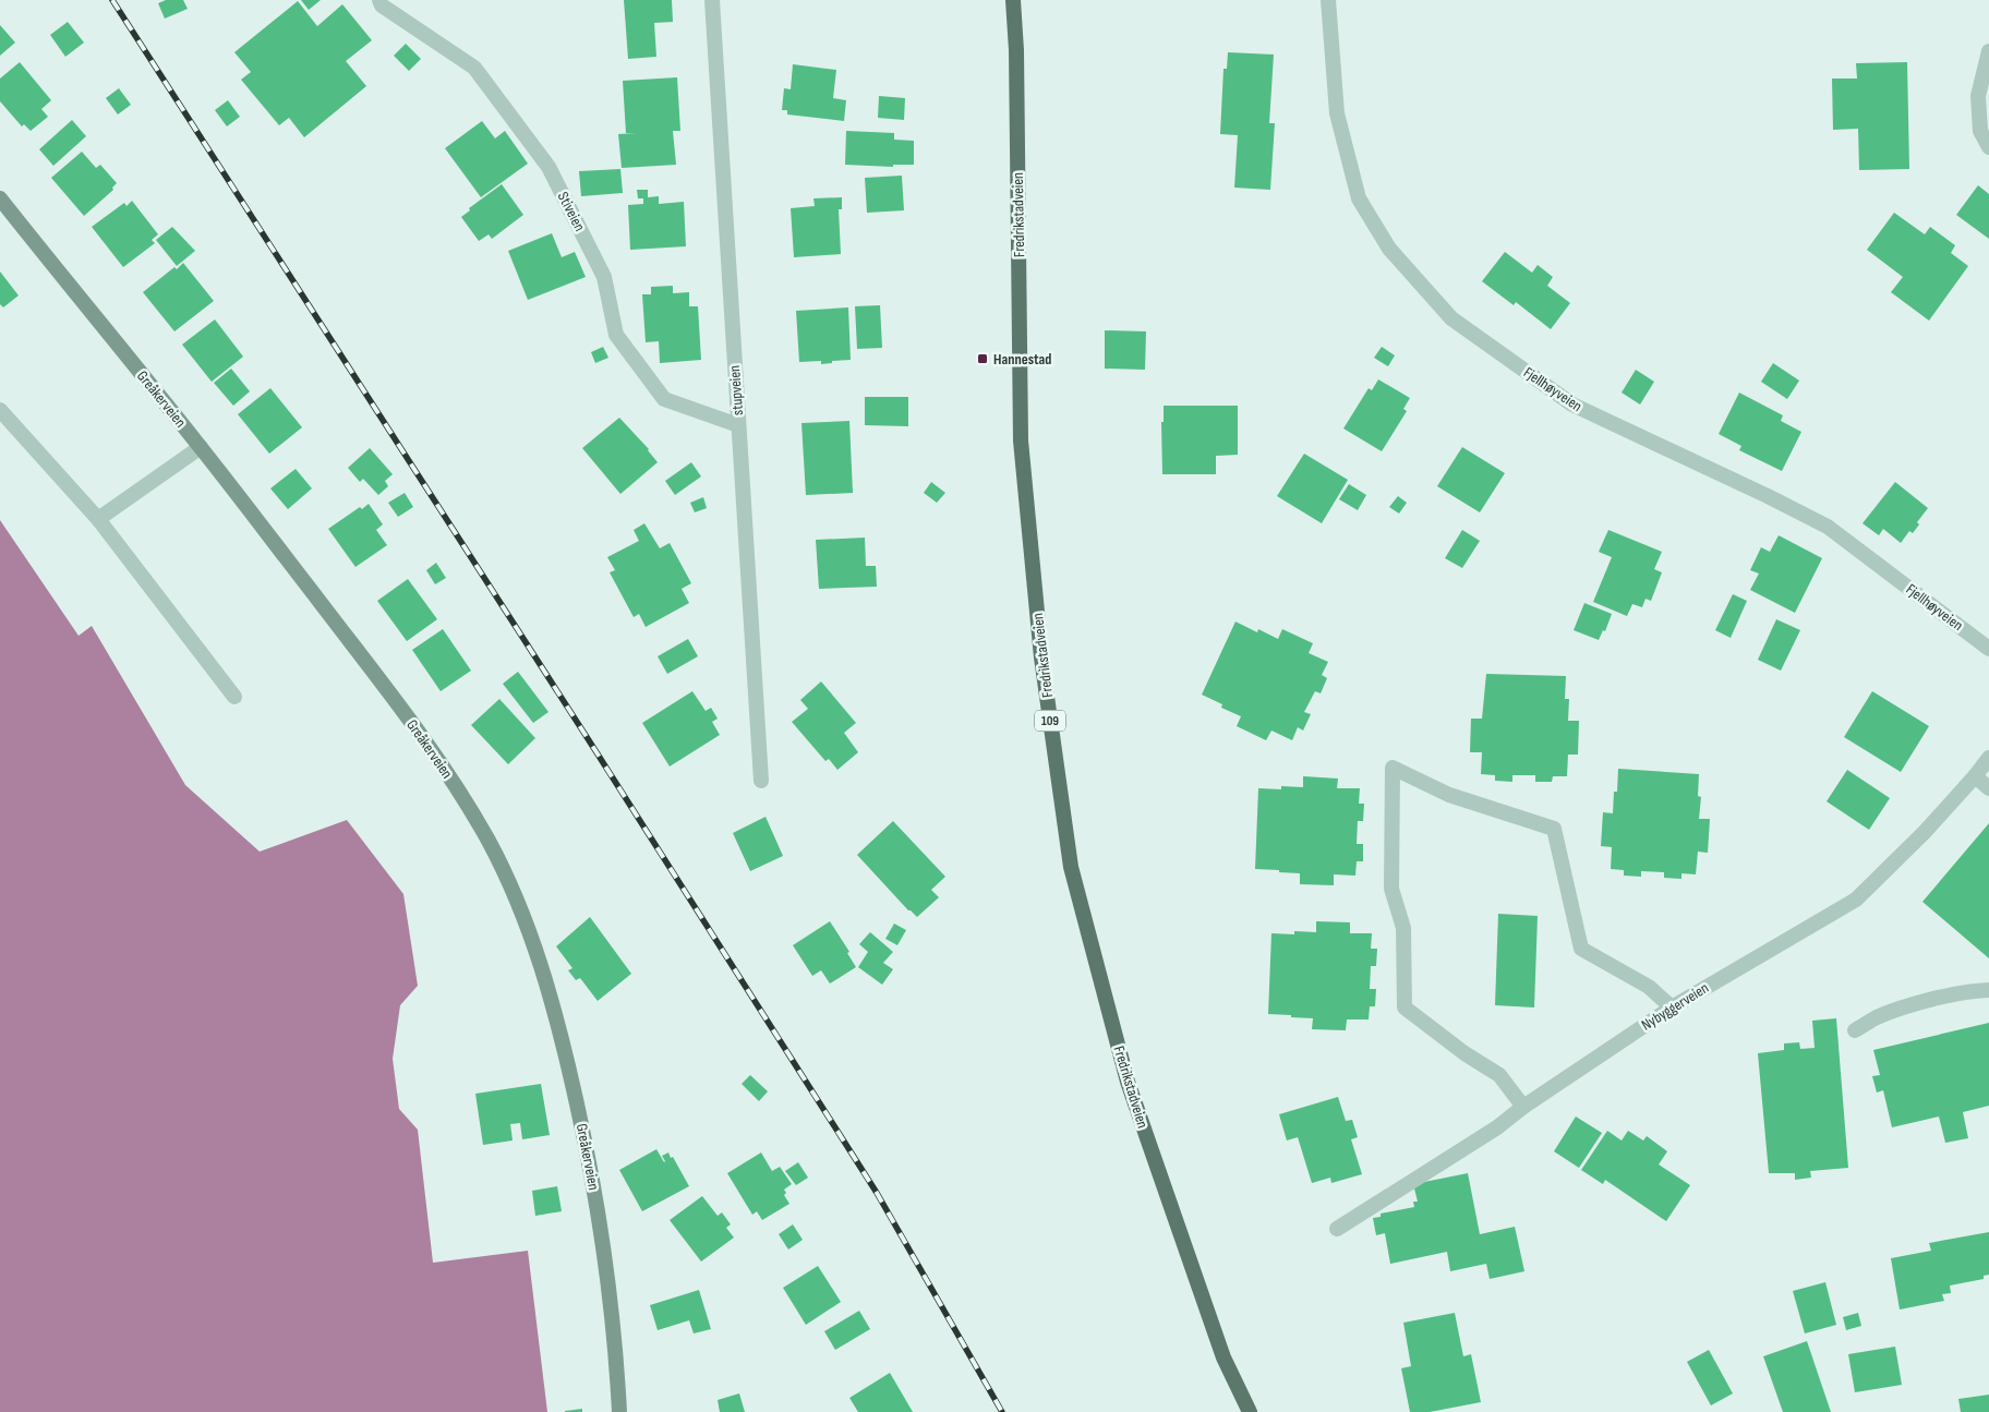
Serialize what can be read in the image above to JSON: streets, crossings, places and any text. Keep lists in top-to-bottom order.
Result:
{
  "streets": {
    "main road": ["Fredrikstadveien", "Greåkerveien", "109"],
    "street": [
      "Stiveien",
      "Fjellhøyveien",
      "stupveien",
      "Nybyggerveien"
    ]
  },
  "crossings": [
    ["Stiveien", "stupveien"]
  ],
  "places": {
    "transit": ["Hannestad"]
  }
}
